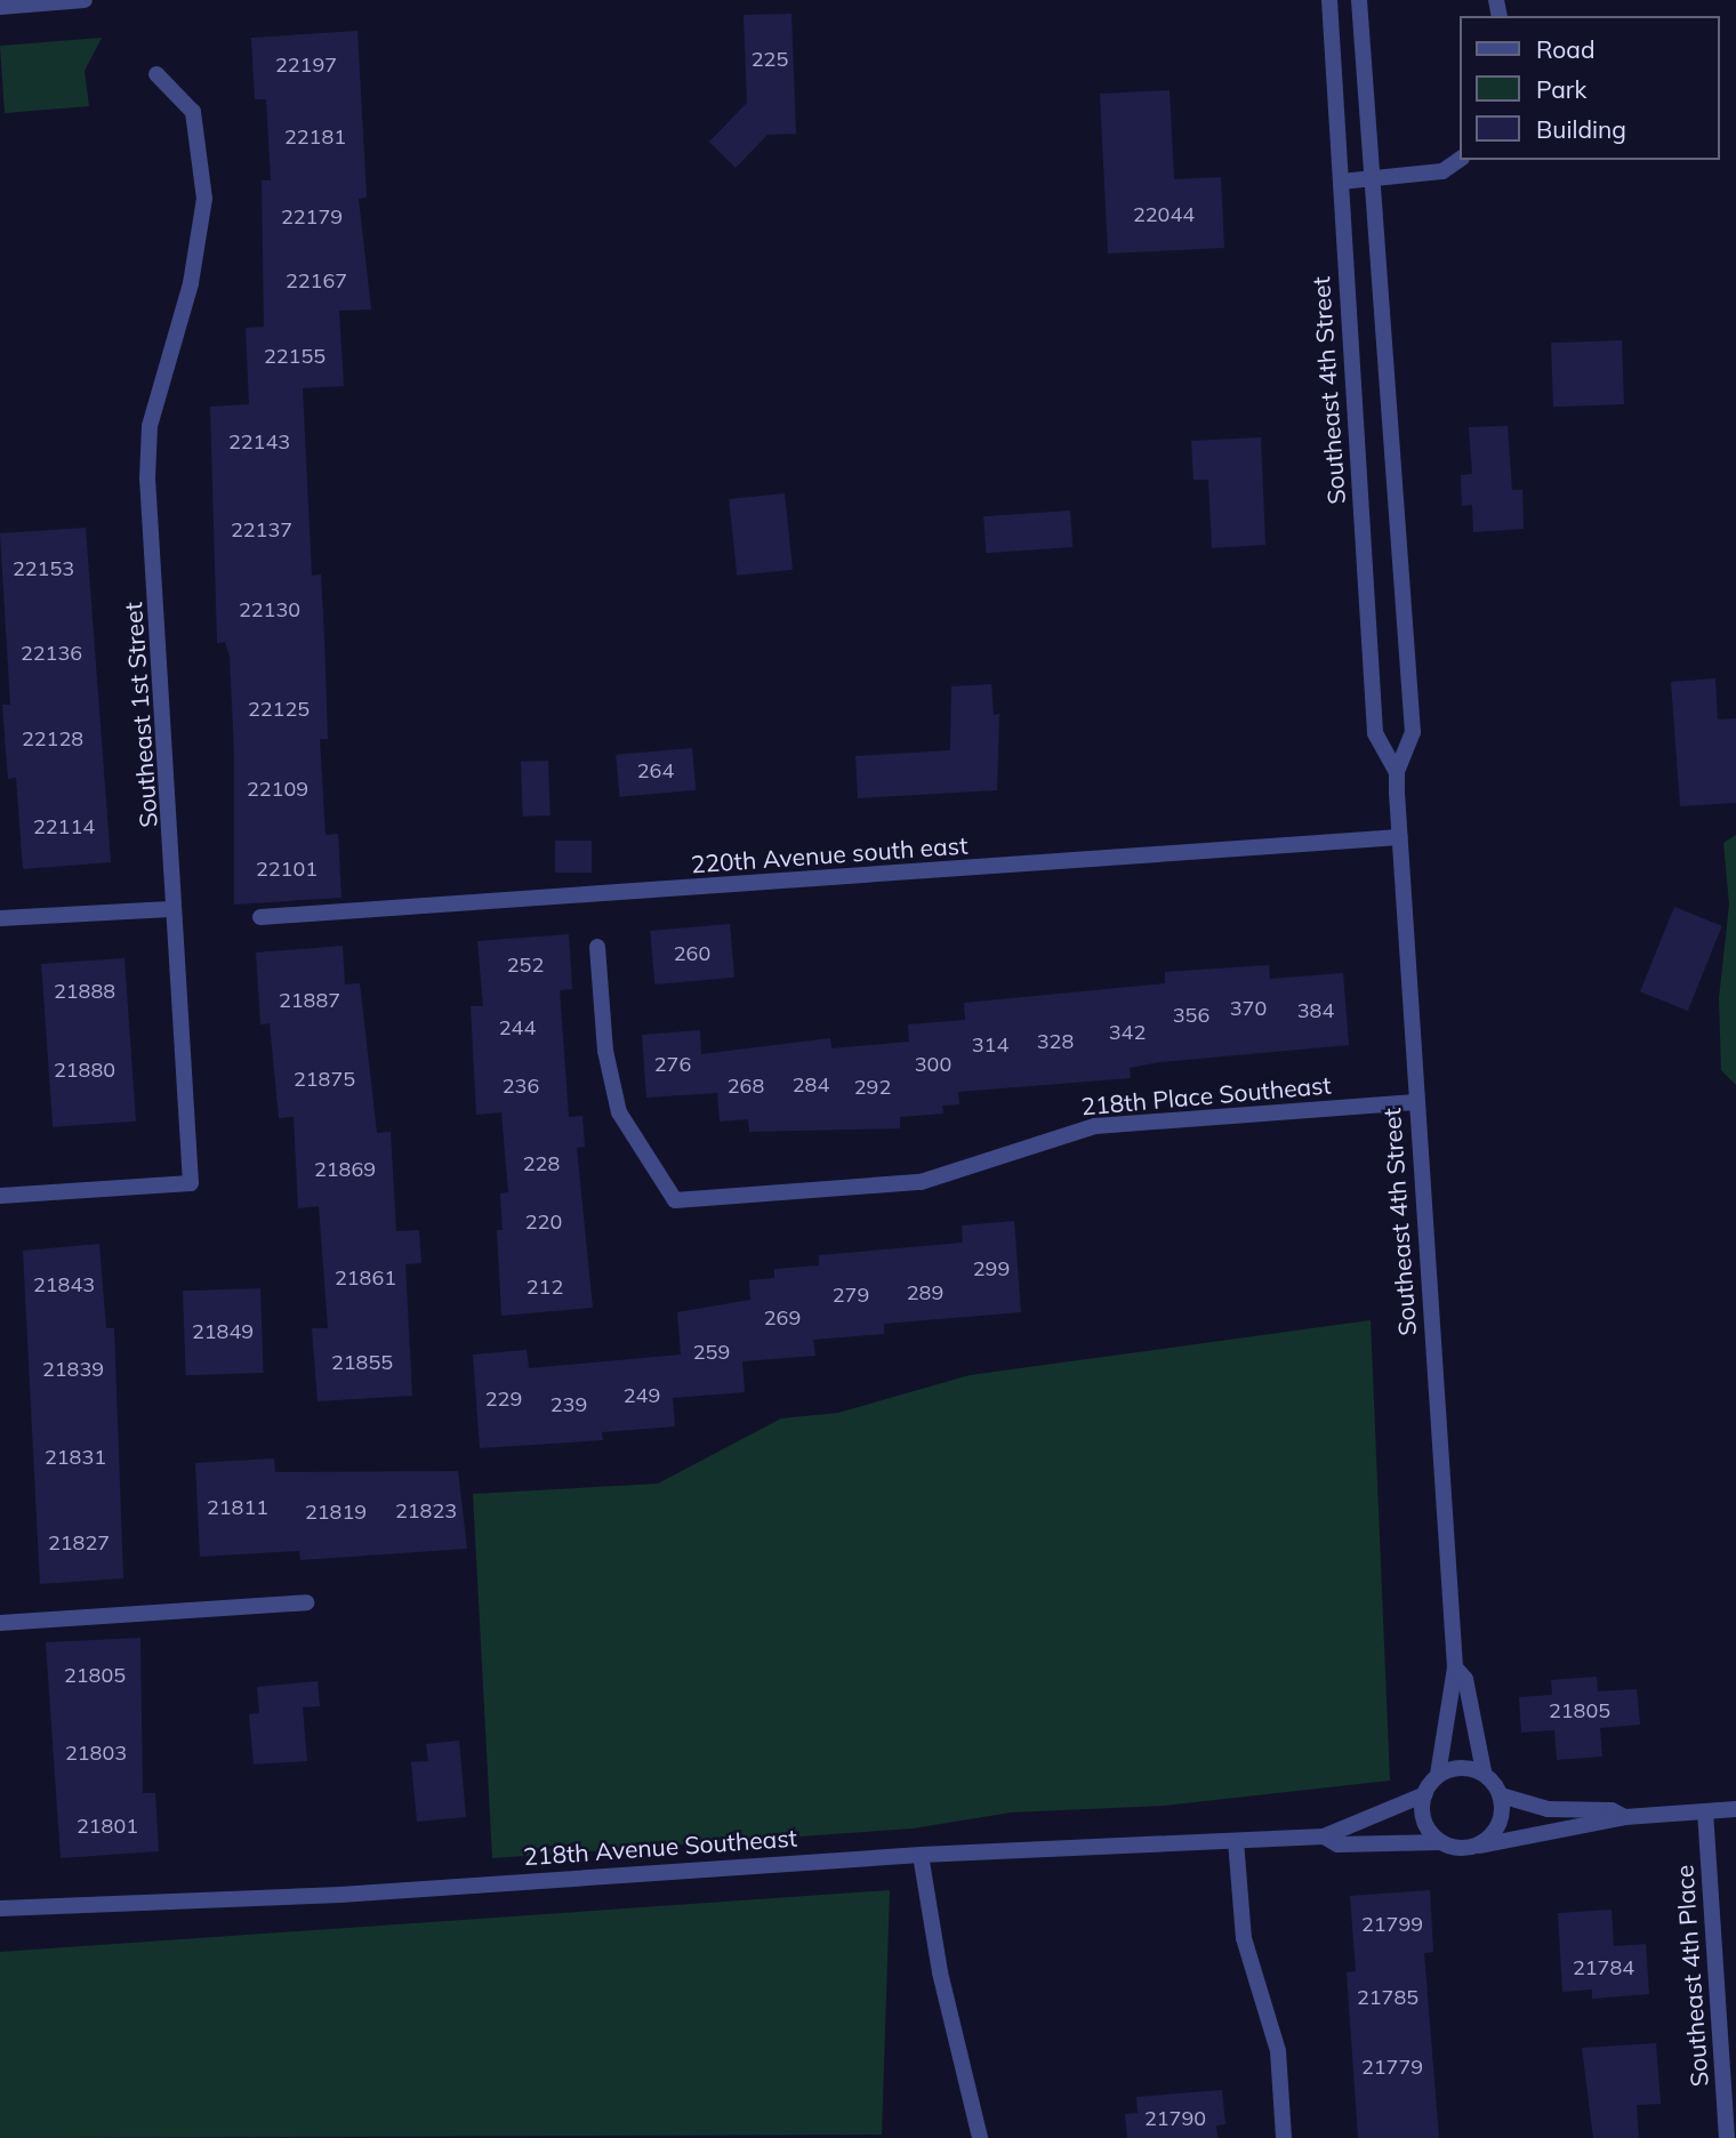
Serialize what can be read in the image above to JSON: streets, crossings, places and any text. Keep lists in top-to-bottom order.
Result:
{
  "streets": {
    "street": [
      "Southeast 4th Street",
      "Southeast 1st Street",
      "220th Avenue south east",
      "218th Place Southeast",
      "218th Avenue Southeast",
      "Southeast 4th Place"
    ]
  },
  "crossings": [
    ["Southeast 4th Street", "220th Avenue south east"],
    ["Southeast 4th Street", "218th Place Southeast"],
    ["Southeast 4th Street", "218th Avenue Southeast"]
  ],
  "house_numbers": [
    "225",
    "22197",
    "22181",
    "22044",
    "22179",
    "22167",
    "22155",
    "22143",
    "22137",
    "22153",
    "22130",
    "22136",
    "22125",
    "22128",
    "264",
    "22109",
    "22114",
    "22101",
    "260",
    "252",
    "21888",
    "21887",
    "370",
    "384",
    "356",
    "244",
    "342",
    "328",
    "314",
    "276",
    "300",
    "21880",
    "21875",
    "284",
    "236",
    "268",
    "292",
    "228",
    "21869",
    "220",
    "299",
    "21861",
    "21843",
    "212",
    "289",
    "279",
    "269",
    "21849",
    "259",
    "21855",
    "21839",
    "249",
    "229",
    "239",
    "21831",
    "21811",
    "21823",
    "21819",
    "21827",
    "21805",
    "21805",
    "21803",
    "21801",
    "21799",
    "21784",
    "21785",
    "21779",
    "21790"
  ],
  "legend": ["Road", "Park", "Building"]
}
